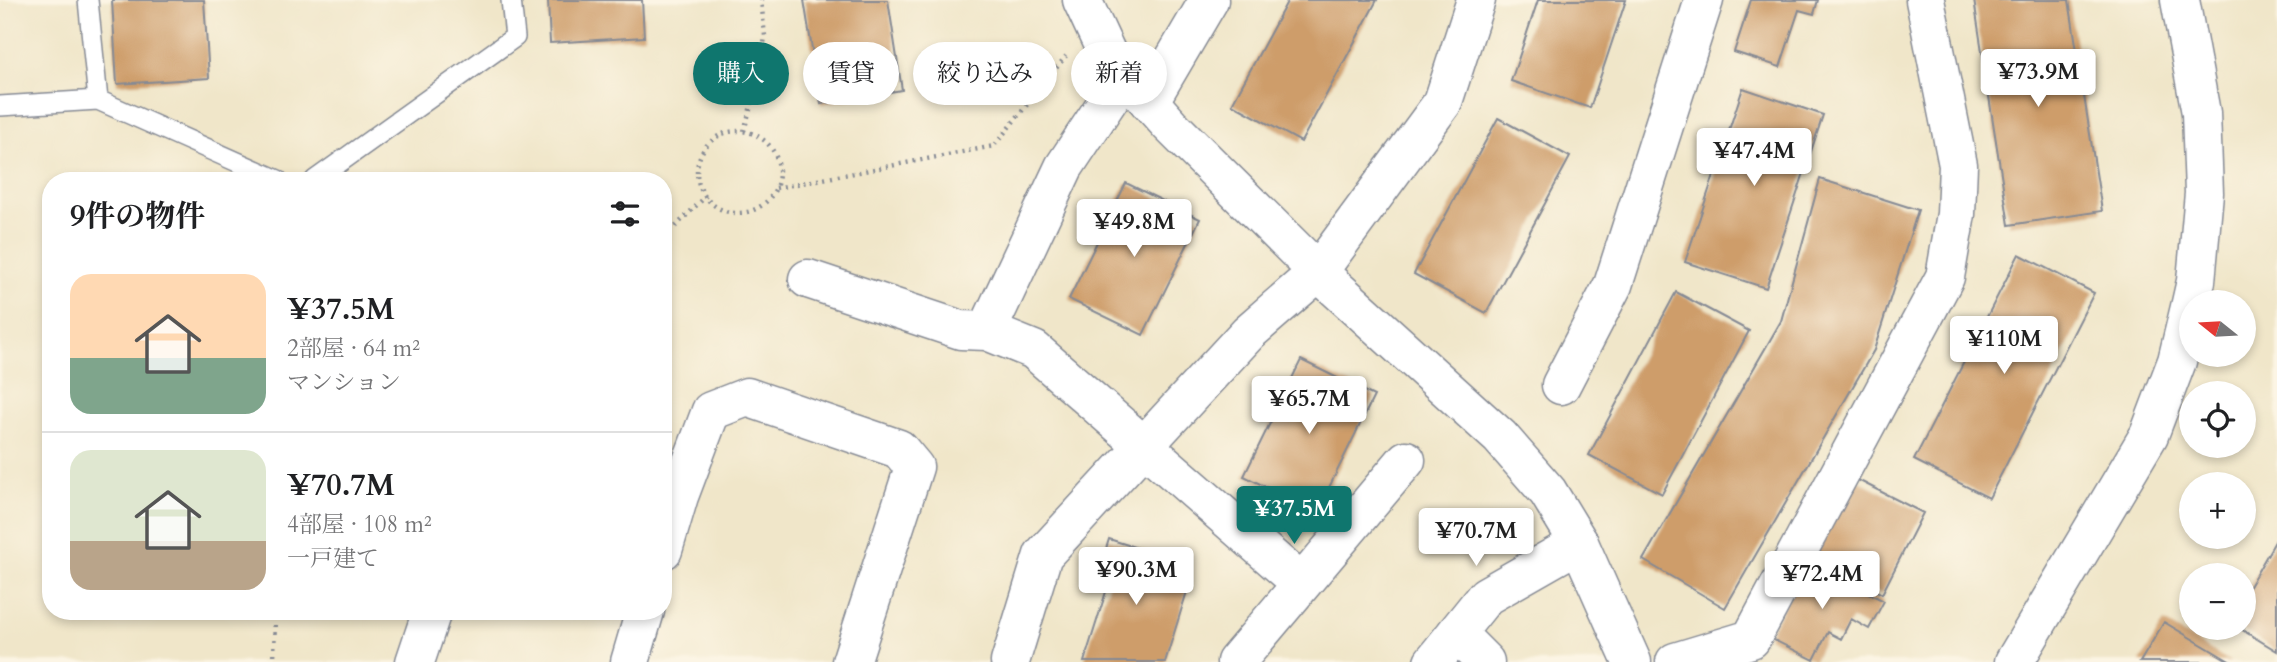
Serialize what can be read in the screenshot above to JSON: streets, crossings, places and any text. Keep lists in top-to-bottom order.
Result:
{
  "north": "left",
  "page": {
    "chip": [
      "購入",
      "賃貸",
      "絞り込み",
      "新着"
    ],
    "price": [
      "¥73.9M",
      "¥47.4M",
      "¥49.8M",
      "¥110M",
      "¥65.7M",
      "¥37.5M",
      "¥70.7M",
      "¥90.3M",
      "¥72.4M"
    ],
    "heading": "9件の物件",
    "list": [
      {
        "name": "¥37.5M",
        "note": "2部屋 · 64 m² · マンション"
      },
      {
        "name": "¥70.7M",
        "note": "4部屋 · 108 m² · 一戸建て"
      }
    ],
    "map_buttons": ["+", "−"]
  }
}
